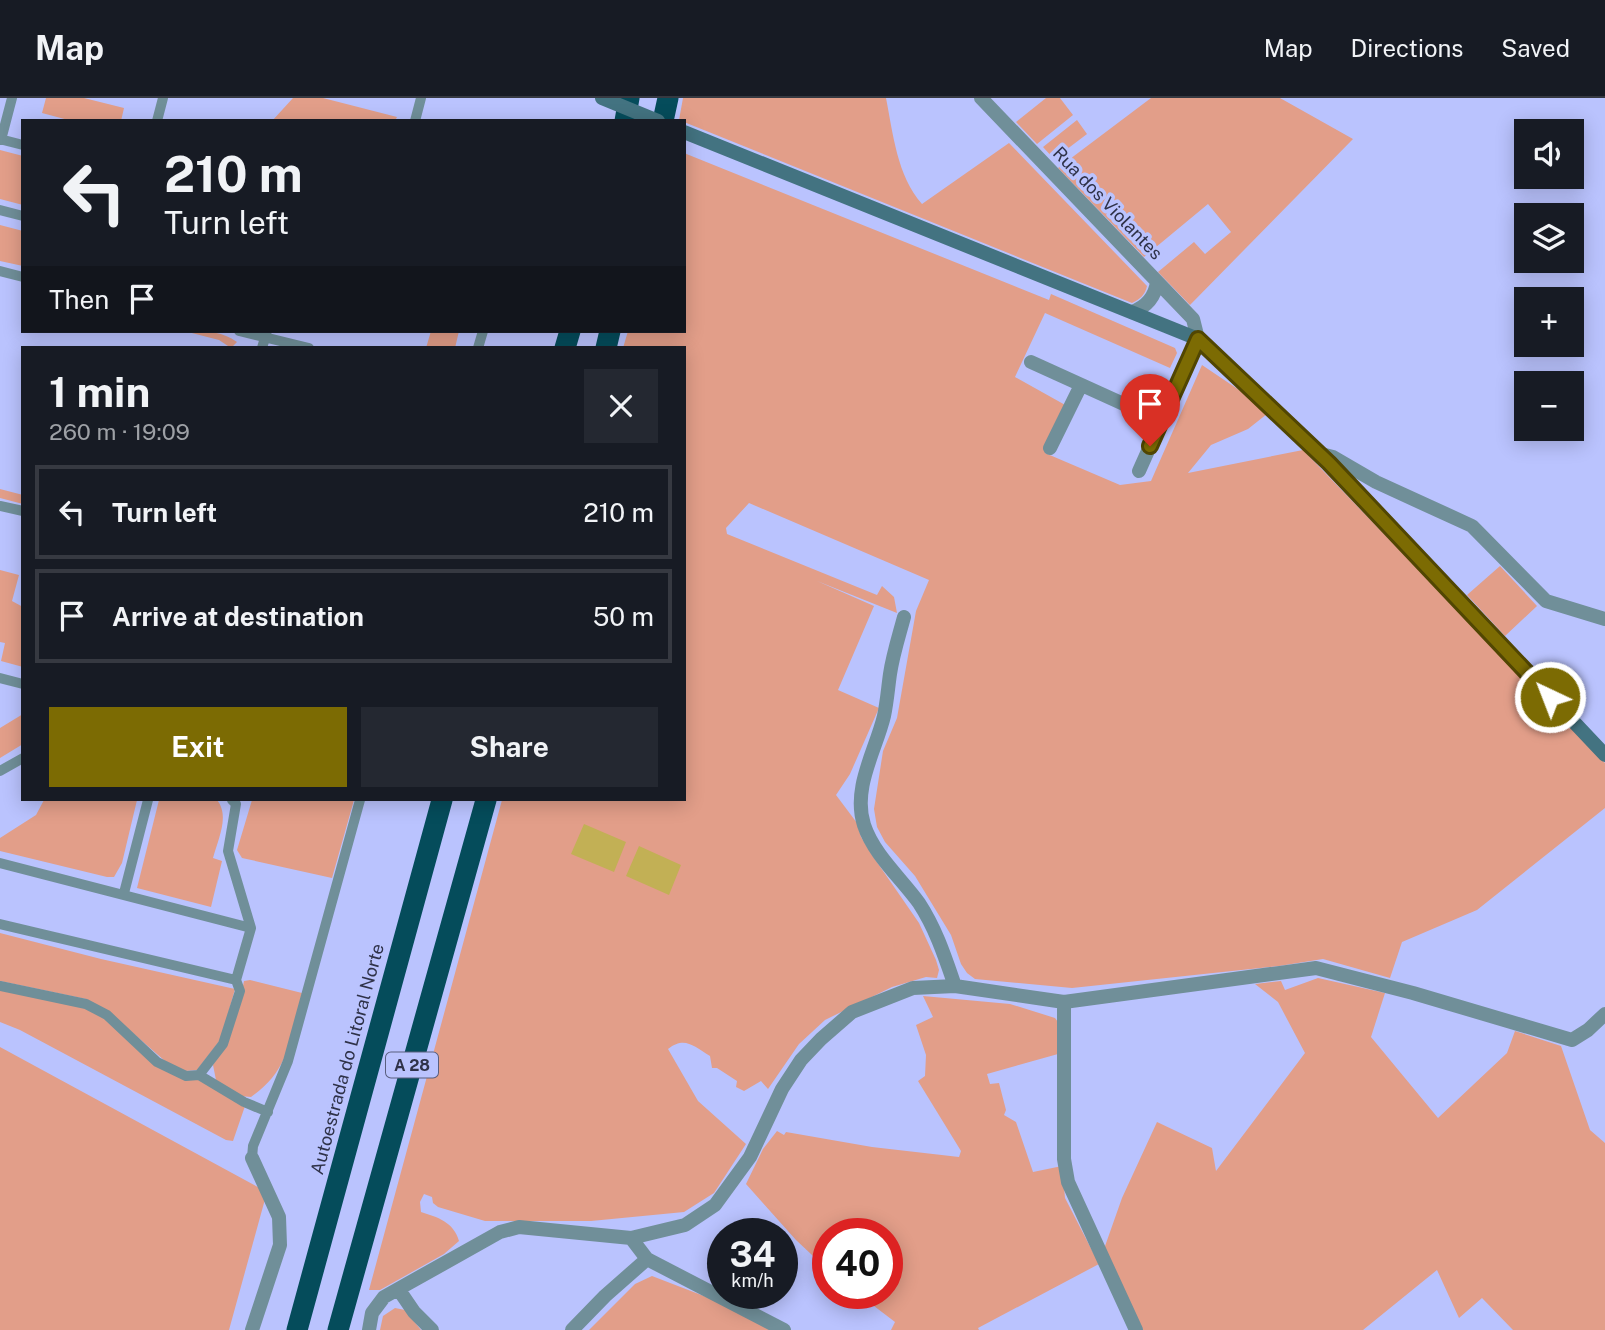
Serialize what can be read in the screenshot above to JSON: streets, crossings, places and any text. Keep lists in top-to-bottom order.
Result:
{
  "streets": {
    "highway": ["Autoestrada do Litoral Norte", "A 28"],
    "street": ["Rua dos Violantes"]
  },
  "page": {
    "header": "Map",
    "nav": ["Map", "Directions", "Saved"],
    "map_buttons": ["+", "−"],
    "turn": ["210 m", "Turn left"],
    "then": "Then",
    "heading": ["1 min", "260 m · 19:09"],
    "list": [
      {
        "name": "Turn left",
        "value": "210 m"
      },
      {
        "name": "Arrive at destination",
        "value": "50 m"
      }
    ],
    "buttons": ["Exit", "Share"],
    "speed": "34 km/h",
    "limit": "40"
  }
}
